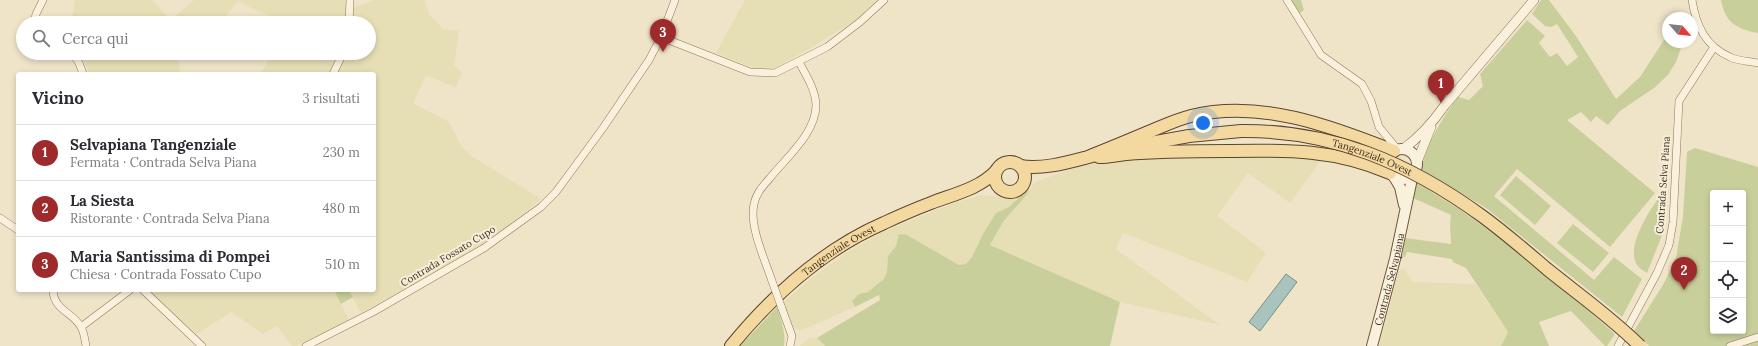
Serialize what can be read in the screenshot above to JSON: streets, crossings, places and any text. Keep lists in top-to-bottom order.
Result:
{
  "streets": {
    "main road": ["Tangenziale Ovest", "Contrada Selvapiana"],
    "street": ["Contrada Selva Piana", "Contrada Fossato Cupo"]
  },
  "north": "bottom right",
  "page": {
    "search": "Cerca qui",
    "pins": ["3", "1", "2"],
    "heading": ["Vicino", "3 risultati"],
    "list": [
      {
        "mark": "1",
        "name": "Selvapiana Tangenziale",
        "note": "Fermata · Contrada Selva Piana",
        "value": "230 m"
      },
      {
        "mark": "2",
        "name": "La Siesta",
        "note": "Ristorante · Contrada Selva Piana",
        "value": "480 m"
      },
      {
        "mark": "3",
        "name": "Maria Santissima di Pompei",
        "note": "Chiesa · Contrada Fossato Cupo",
        "value": "510 m"
      }
    ],
    "map_buttons": ["+", "−"]
  }
}
